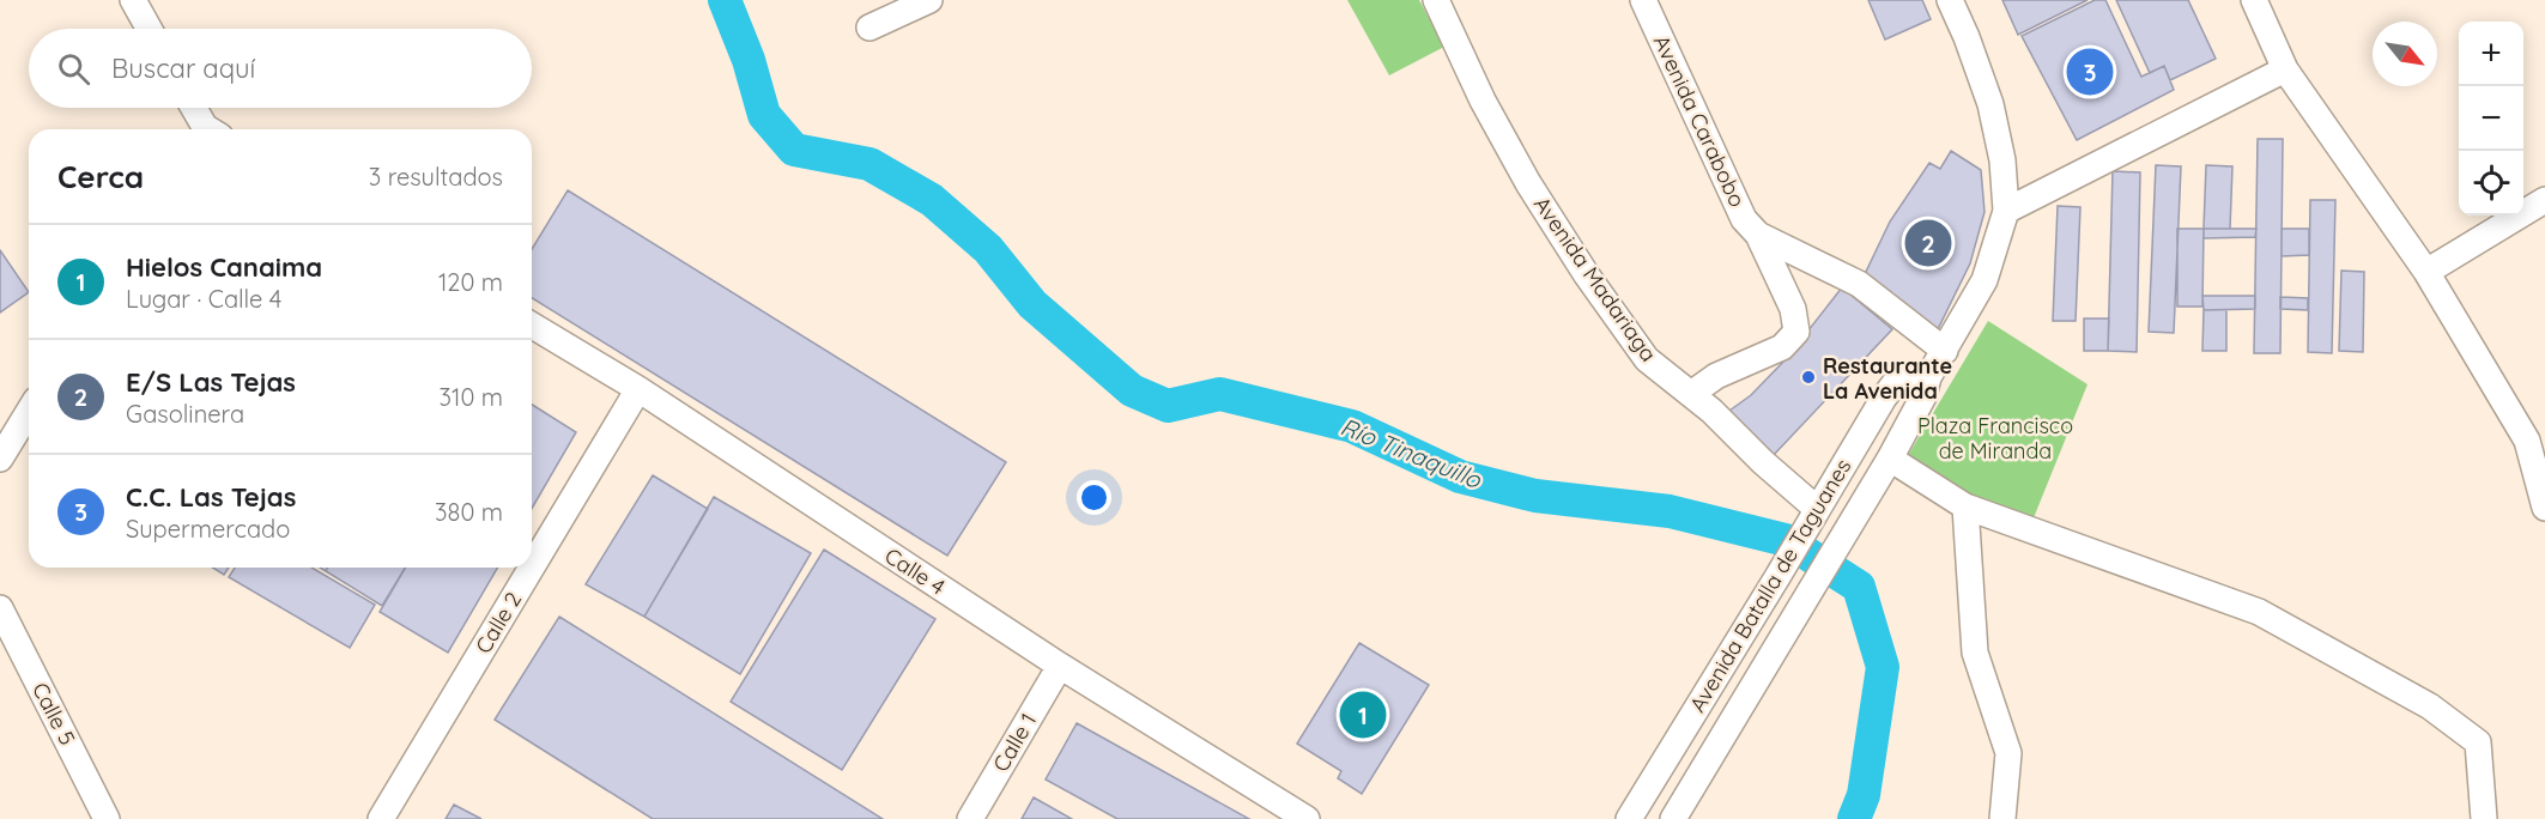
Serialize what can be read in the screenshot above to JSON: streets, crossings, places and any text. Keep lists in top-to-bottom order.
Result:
{
  "streets": {
    "street": [
      "Avenida Carabobo",
      "Avenida Madariaga",
      "Calle 4",
      "Avenida Batalla de Taguanes",
      "Calle 2",
      "Calle 5",
      "Calle 1"
    ]
  },
  "crossings": [
    ["Avenida Carabobo", "Avenida Batalla de Taguanes"],
    ["Avenida Madariaga", "Avenida Batalla de Taguanes"],
    ["Calle 4", "Calle 2"],
    ["Calle 4", "Calle 1"]
  ],
  "water": ["Río Tinaquillo"],
  "parks": ["Plaza Francisco de Miranda"],
  "places": ["Restaurante La Avenida"],
  "north": "bottom right",
  "page": {
    "map_buttons": ["+", "−"],
    "search": "Buscar aquí",
    "pins": ["3", "2", "1"],
    "heading": ["Cerca", "3 resultados"],
    "list": [
      {
        "mark": "1",
        "name": "Hielos Canaima",
        "note": "Lugar · Calle 4",
        "value": "120 m"
      },
      {
        "mark": "2",
        "name": "E/S Las Tejas",
        "note": "Gasolinera",
        "value": "310 m"
      },
      {
        "mark": "3",
        "name": "C.C. Las Tejas",
        "note": "Supermercado",
        "value": "380 m"
      }
    ]
  }
}
